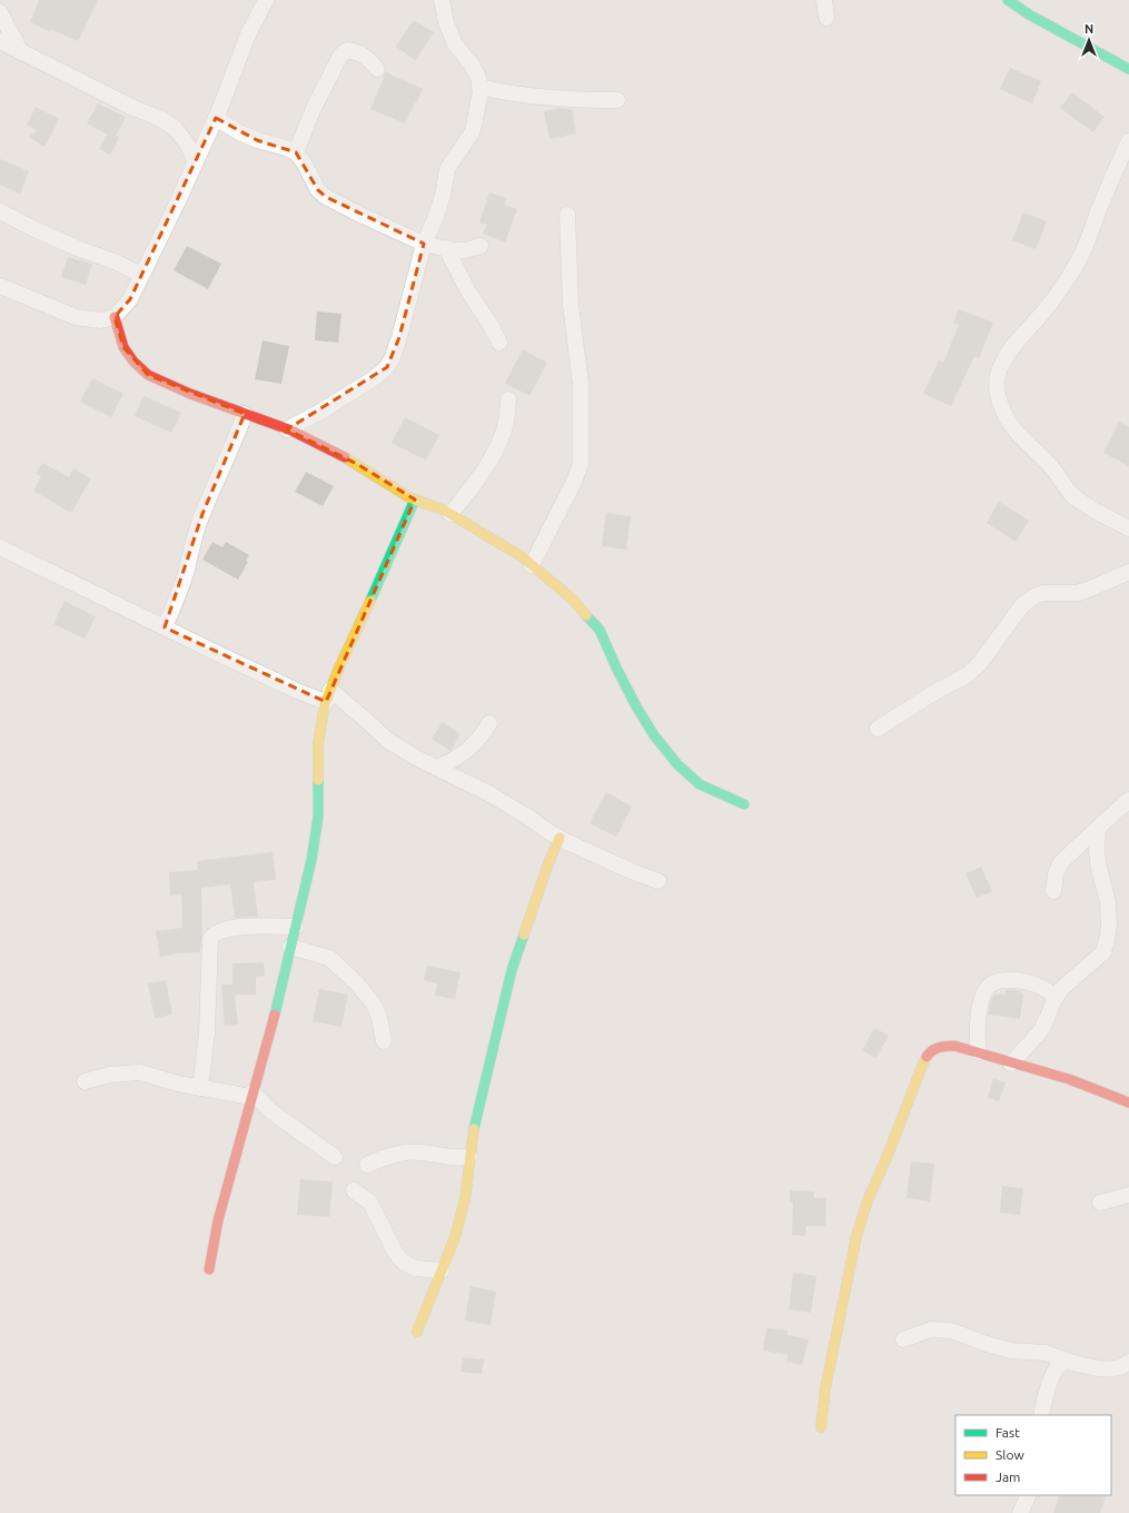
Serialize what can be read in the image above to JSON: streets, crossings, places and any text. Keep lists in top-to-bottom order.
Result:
{
  "legend": ["Fast", "Slow", "Jam"],
  "north": "top"
}
